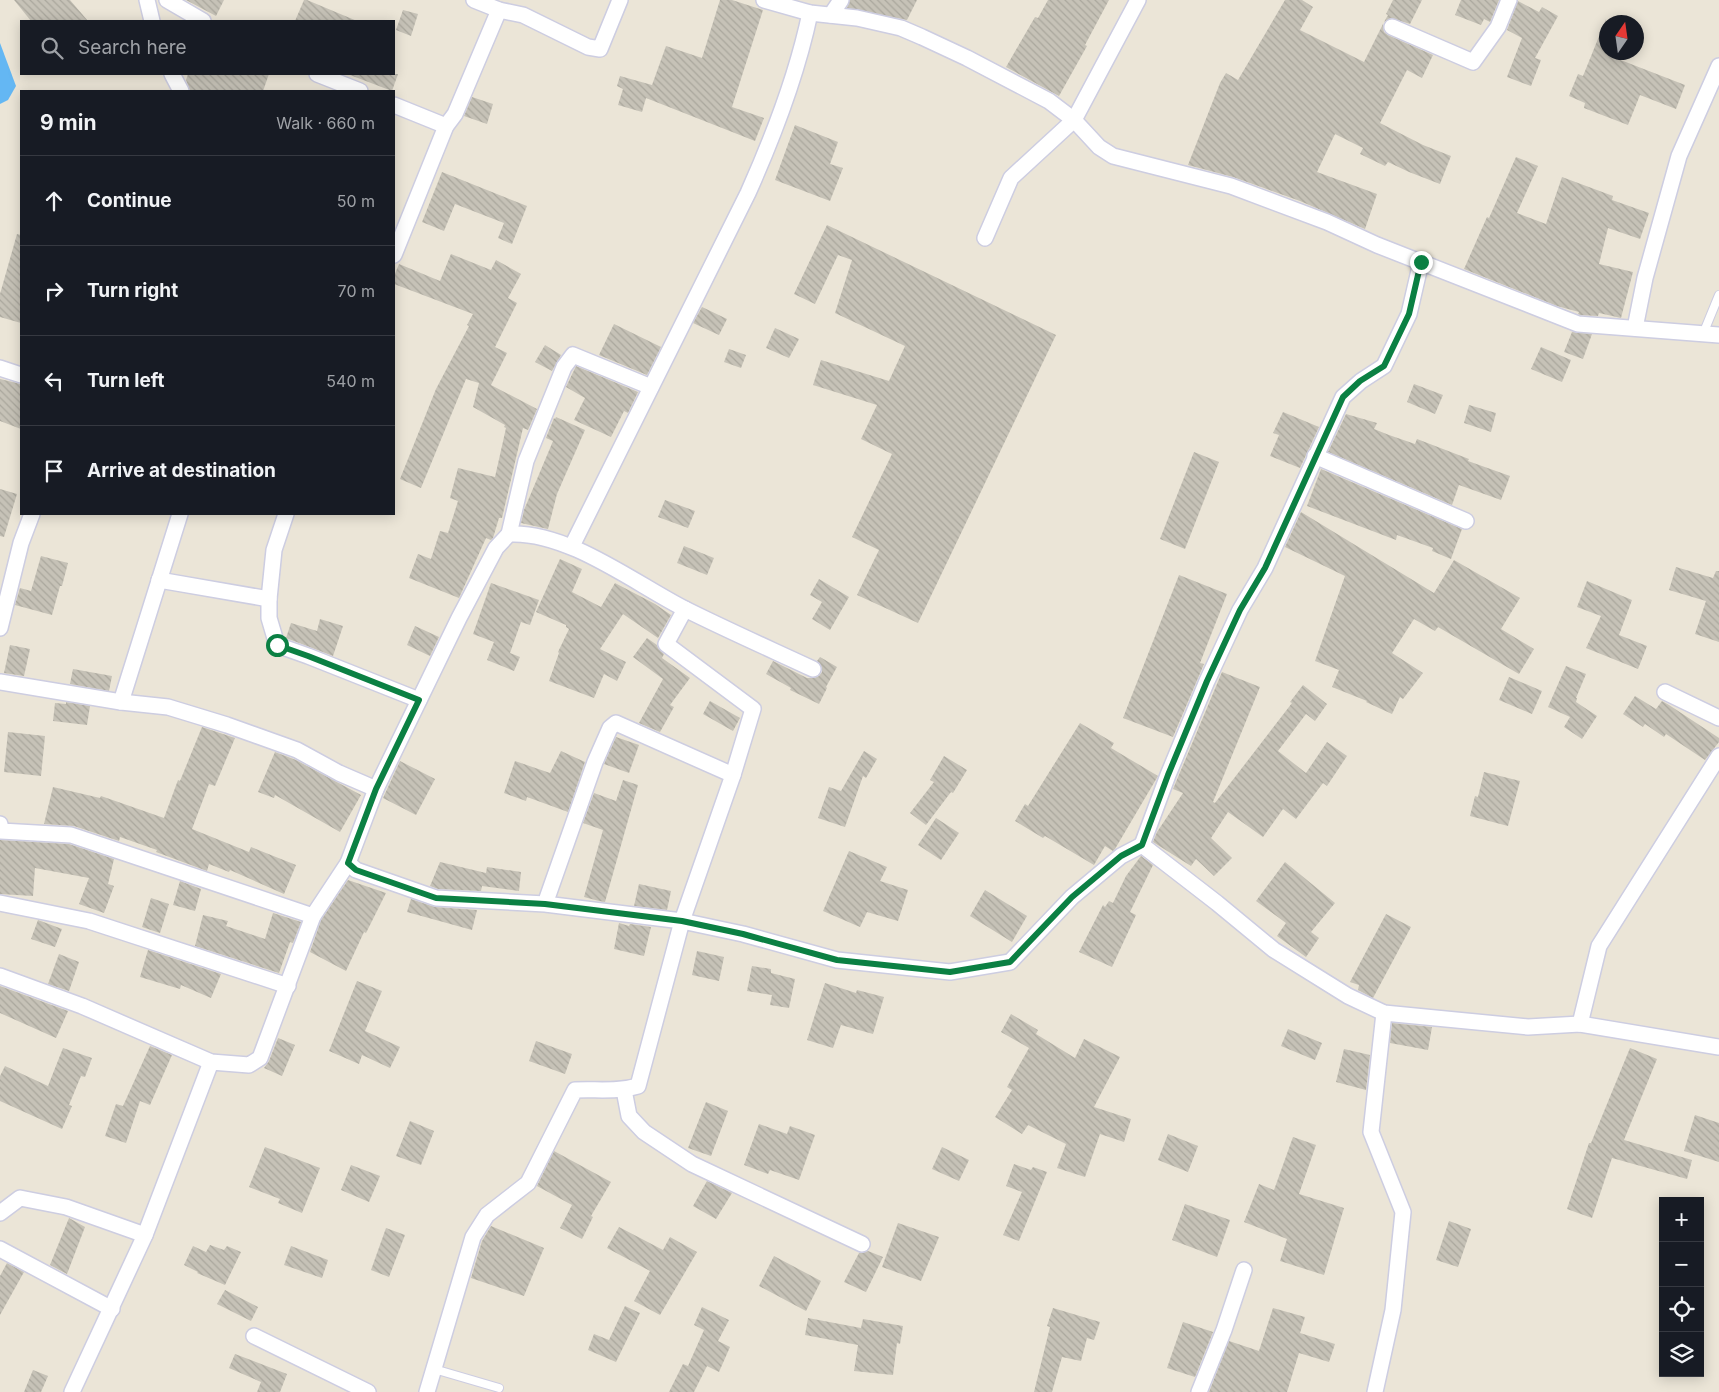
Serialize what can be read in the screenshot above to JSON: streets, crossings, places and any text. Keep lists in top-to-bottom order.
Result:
{
  "north": "top",
  "page": {
    "search": "Search here",
    "heading": ["9 min", "Walk · 660 m"],
    "list": [
      ["Continue", "50 m"],
      ["Turn right", "70 m"],
      ["Turn left", "540 m"],
      "Arrive at destination"
    ],
    "map_buttons": ["+", "−"]
  }
}
